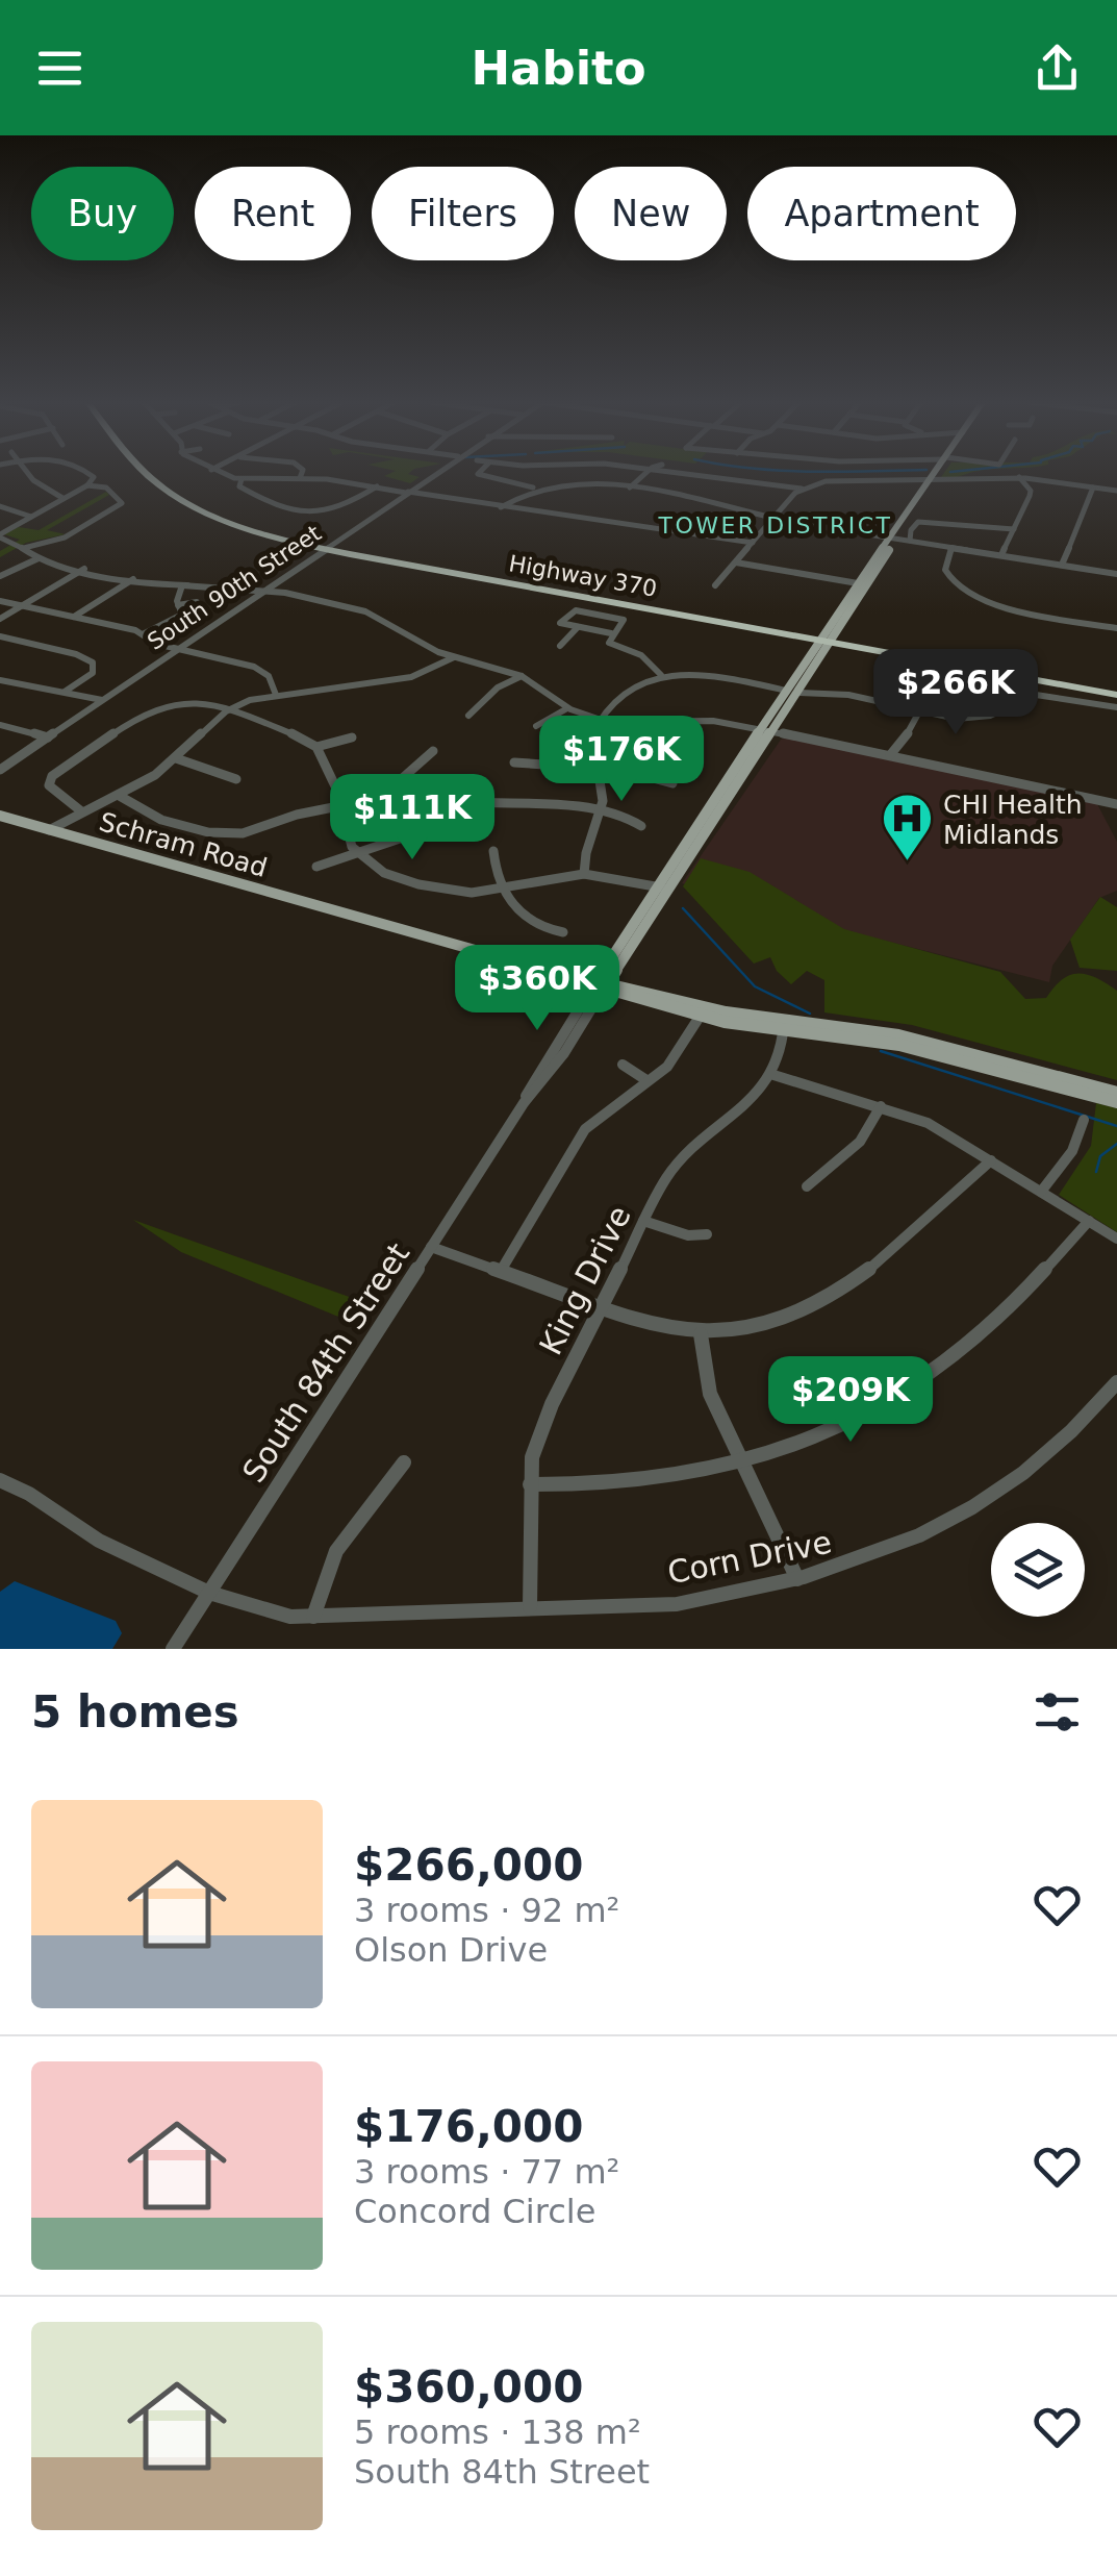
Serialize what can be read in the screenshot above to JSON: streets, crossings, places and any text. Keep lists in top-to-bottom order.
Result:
{
  "streets": {
    "highway": ["Highway 370"],
    "main road": ["Schram Road", "South 84th Street"],
    "street": ["South 90th Street", "King Drive", "Corn Drive"]
  },
  "crossings": [
    ["Highway 370", "South 90th Street"],
    ["Schram Road", "King Drive"],
    ["Schram Road", "South 84th Street"],
    ["King Drive", "Corn Drive"],
    ["South 84th Street", "Corn Drive"]
  ],
  "districts": ["TOWER DISTRICT"],
  "places": {
    "hospital": ["CHI Health Midlands"]
  },
  "page": {
    "header": "Habito",
    "chip": [
      "Buy",
      "Rent",
      "Filters",
      "New",
      "Apartment"
    ],
    "price": [
      "$266K",
      "$176K",
      "$111K",
      "$360K",
      "$209K"
    ],
    "heading": "5 homes",
    "list": [
      {
        "name": "$266,000",
        "note": "3 rooms · 92 m² · Olson Drive"
      },
      {
        "name": "$176,000",
        "note": "3 rooms · 77 m² · Concord Circle"
      },
      {
        "name": "$360,000",
        "note": "5 rooms · 138 m² · South 84th Street"
      }
    ]
  }
}
